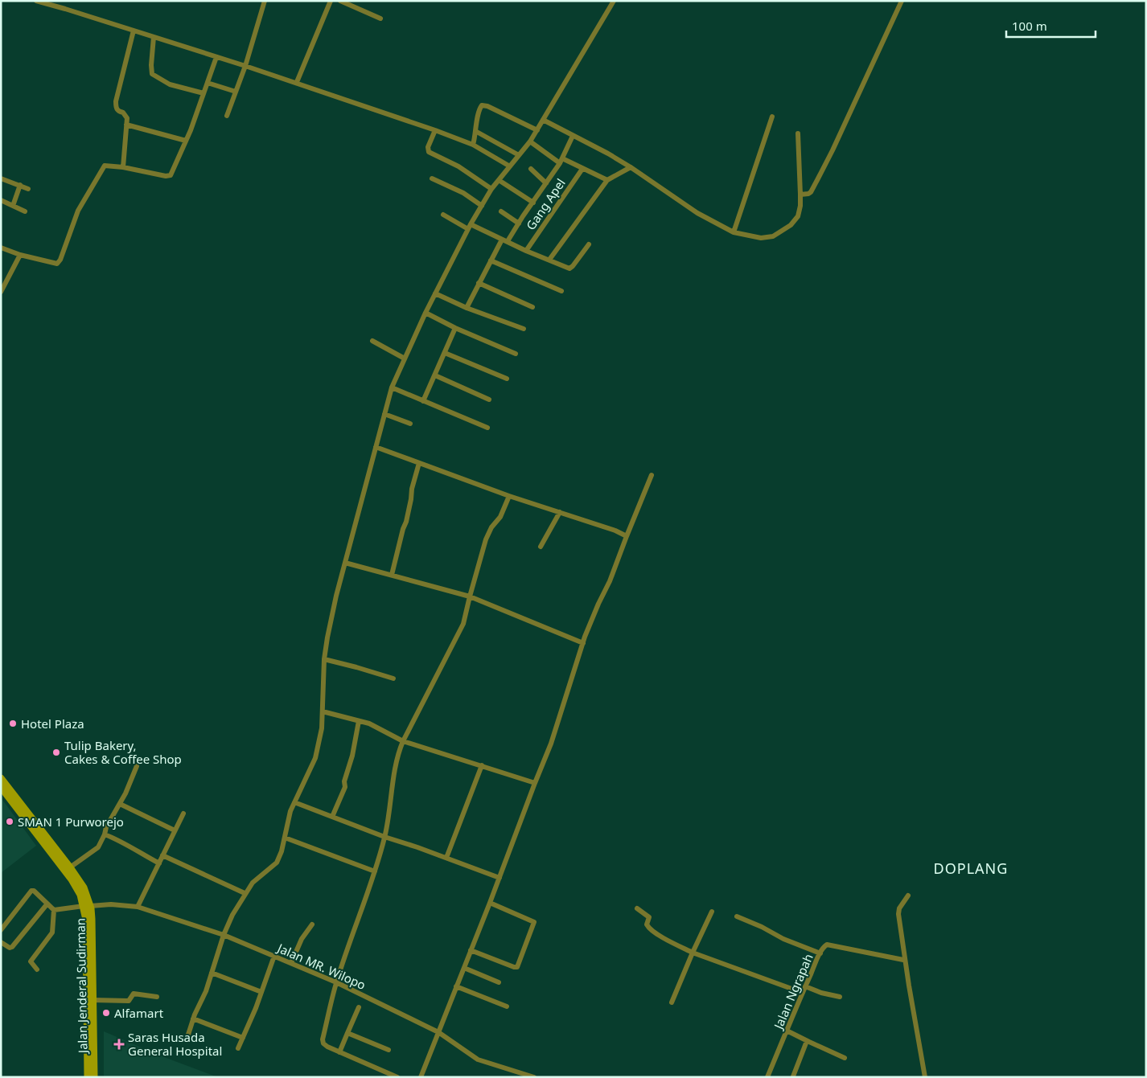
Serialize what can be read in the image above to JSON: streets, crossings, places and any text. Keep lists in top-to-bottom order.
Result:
{
  "streets": {
    "main road": ["Jalan Jenderal Sudirman"],
    "street": ["Gang Apel", "Jalan MR. Wilopo", "Jalan Ngrapah"]
  },
  "crossings": [
    ["Jalan MR. Wilopo", "Jalan Jenderal Sudirman"]
  ],
  "districts": ["DOPLANG"],
  "places": {
    "other": [
      "Hotel Plaza",
      "Tulip Bakery, Cakes & Coffee Shop",
      "SMAN 1 Purworejo",
      "Alfamart"
    ],
    "health": ["Saras Husada General Hospital"]
  },
  "scale_bar": "100 m"
}
